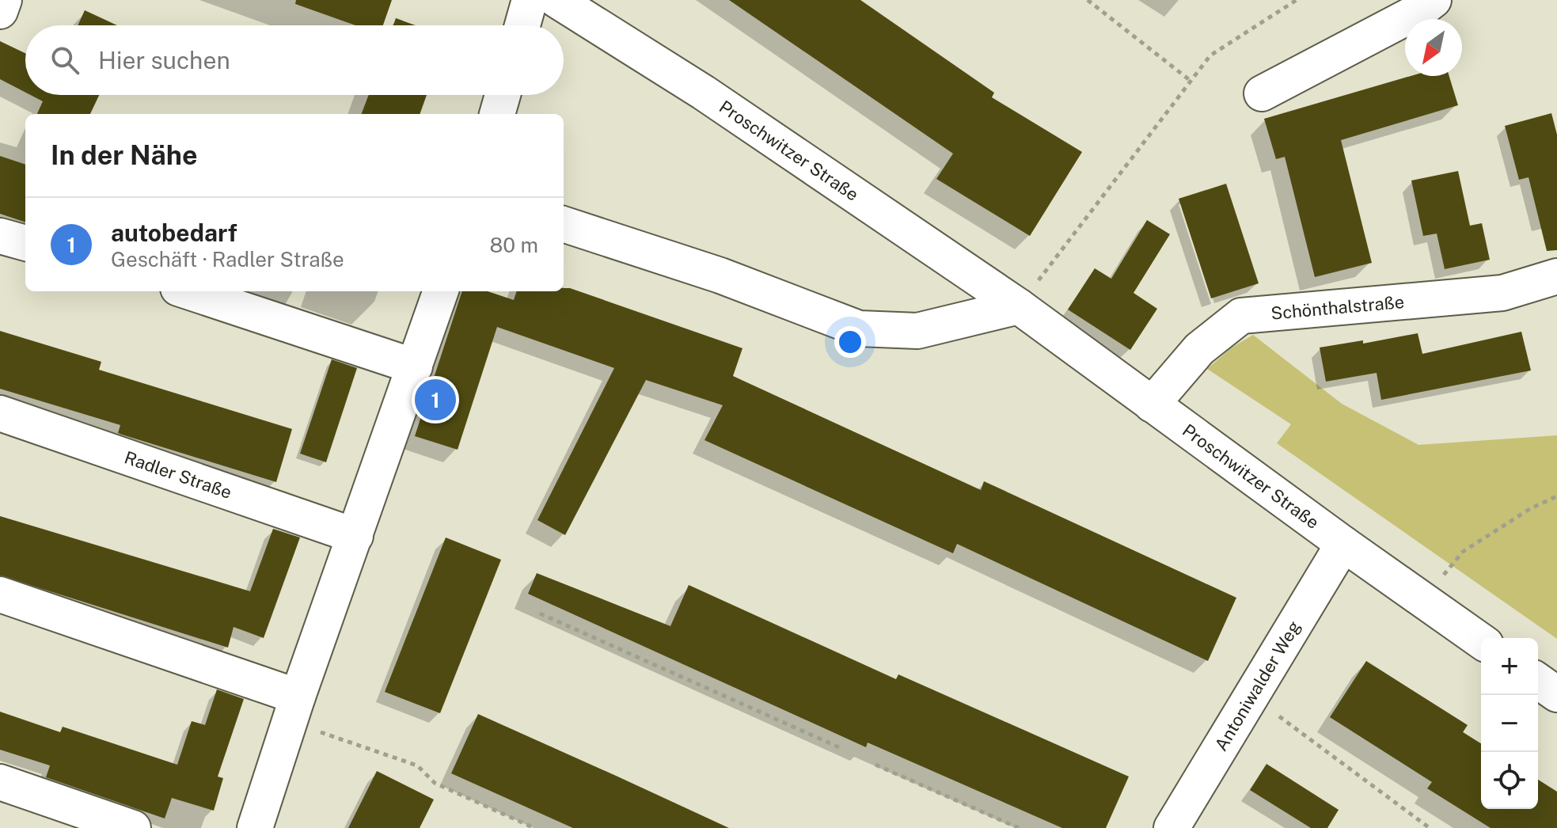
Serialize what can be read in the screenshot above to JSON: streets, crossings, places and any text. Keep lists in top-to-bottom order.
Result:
{
  "streets": {
    "street": [
      "Proschwitzer Straße",
      "Schönthalstraße",
      "Radler Straße",
      "Antoniwalder Weg"
    ]
  },
  "crossings": [
    ["Proschwitzer Straße", "Schönthalstraße"],
    ["Proschwitzer Straße", "Antoniwalder Weg"]
  ],
  "north": "bottom left",
  "page": {
    "search": "Hier suchen",
    "heading": "In der Nähe",
    "list": [
      {
        "mark": "1",
        "name": "autobedarf",
        "note": "Geschäft · Radler Straße",
        "value": "80 m"
      }
    ],
    "pins": "1",
    "map_buttons": ["+", "−"]
  }
}
